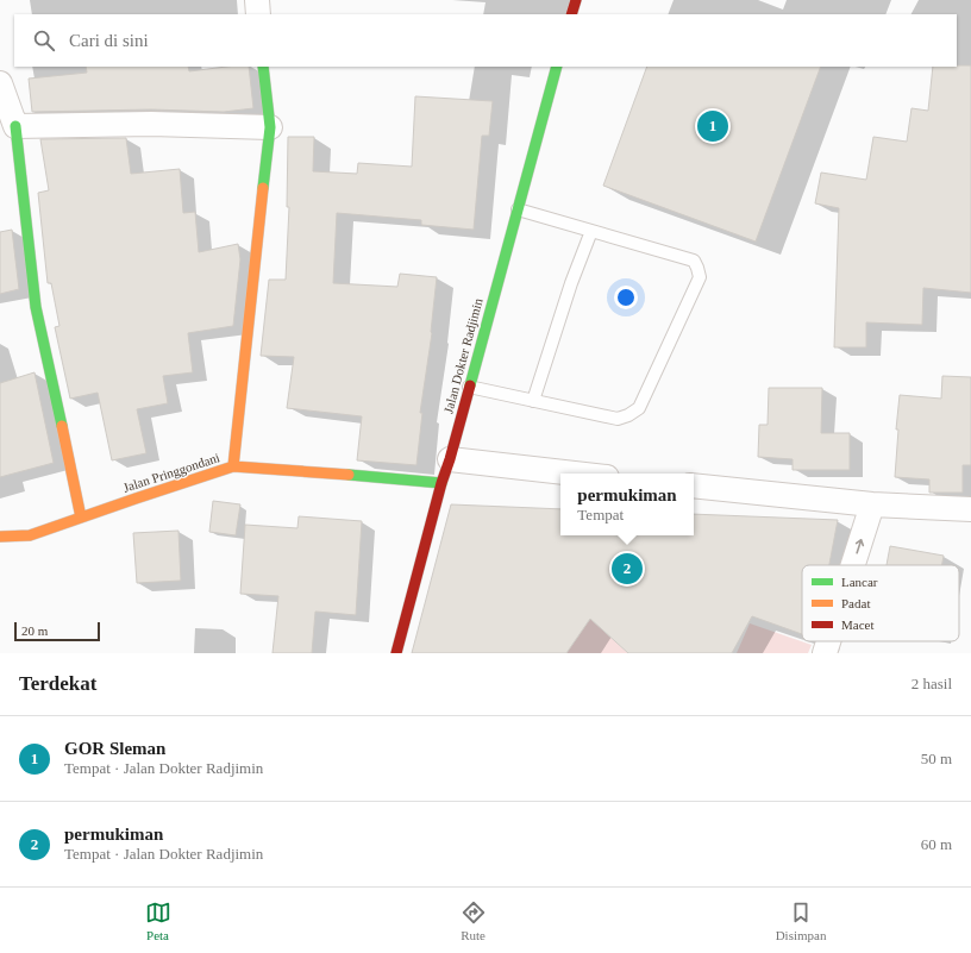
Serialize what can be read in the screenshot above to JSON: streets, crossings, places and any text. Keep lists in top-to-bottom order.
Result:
{
  "streets": {
    "street": ["Jalan Dokter Radjimin", "Jalan Pringgondani"]
  },
  "crossings": [
    ["Jalan Dokter Radjimin", "Jalan Pringgondani"]
  ],
  "legend": ["Lancar", "Padat", "Macet"],
  "scale_bar": "20 m",
  "page": {
    "search": "Cari di sini",
    "pins": ["1", "2"],
    "popup": ["permukiman", "Tempat"],
    "scale": "20 m",
    "heading": ["Terdekat", "2 hasil"],
    "list": [
      {
        "mark": "1",
        "name": "GOR Sleman",
        "note": "Tempat · Jalan Dokter Radjimin",
        "value": "50 m"
      },
      {
        "mark": "2",
        "name": "permukiman",
        "note": "Tempat · Jalan Dokter Radjimin",
        "value": "60 m"
      }
    ],
    "nav": ["Peta", "Rute", "Disimpan"]
  }
}
